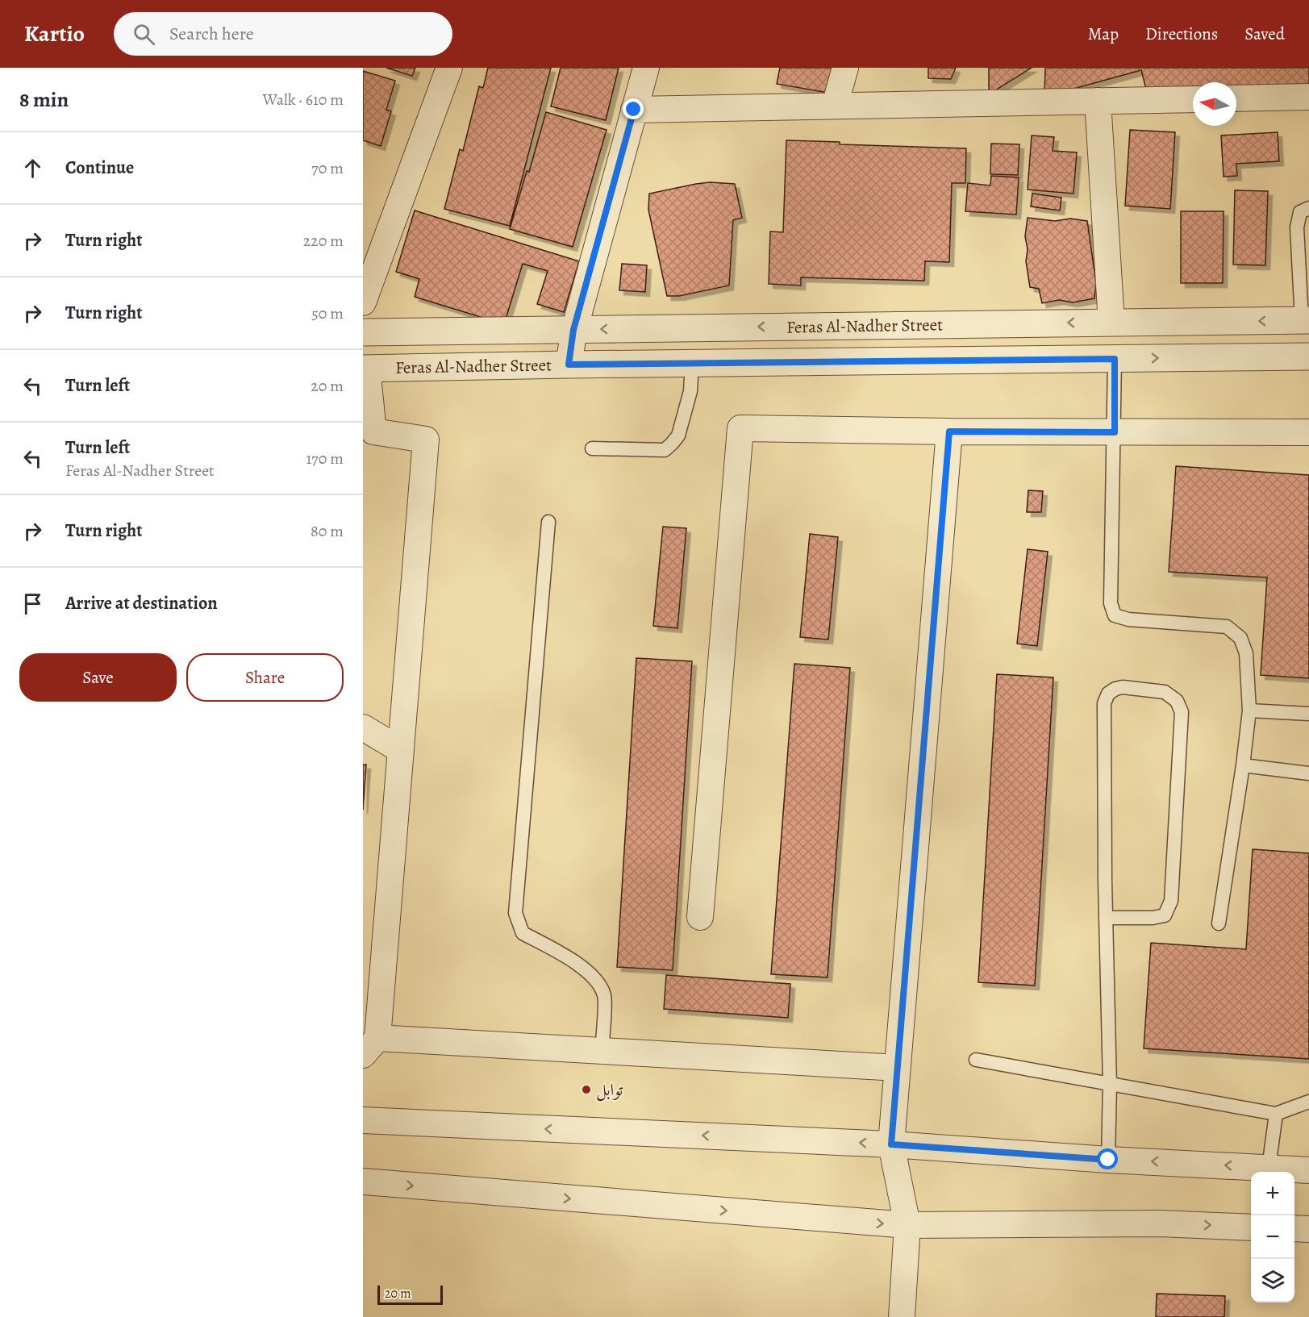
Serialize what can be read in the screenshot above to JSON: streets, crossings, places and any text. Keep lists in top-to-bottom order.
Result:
{
  "streets": {
    "street": ["Feras Al-Nadher Street"]
  },
  "places": ["توابل"],
  "scale_bar": "20 m",
  "north": "left",
  "page": {
    "header": "Kartio",
    "search": "Search here",
    "nav": ["Map", "Directions", "Saved"],
    "heading": ["8 min", "Walk · 610 m"],
    "list": [
      ["Continue", "70 m"],
      ["Turn right", "220 m"],
      ["Turn right", "50 m"],
      ["Turn left", "20 m"],
      ["Turn left", "Feras Al-Nadher Street", "170 m"],
      ["Turn right", "80 m"],
      "Arrive at destination"
    ],
    "buttons": ["Save", "Share"],
    "map_buttons": ["+", "−"],
    "scale": "20 m"
  }
}
